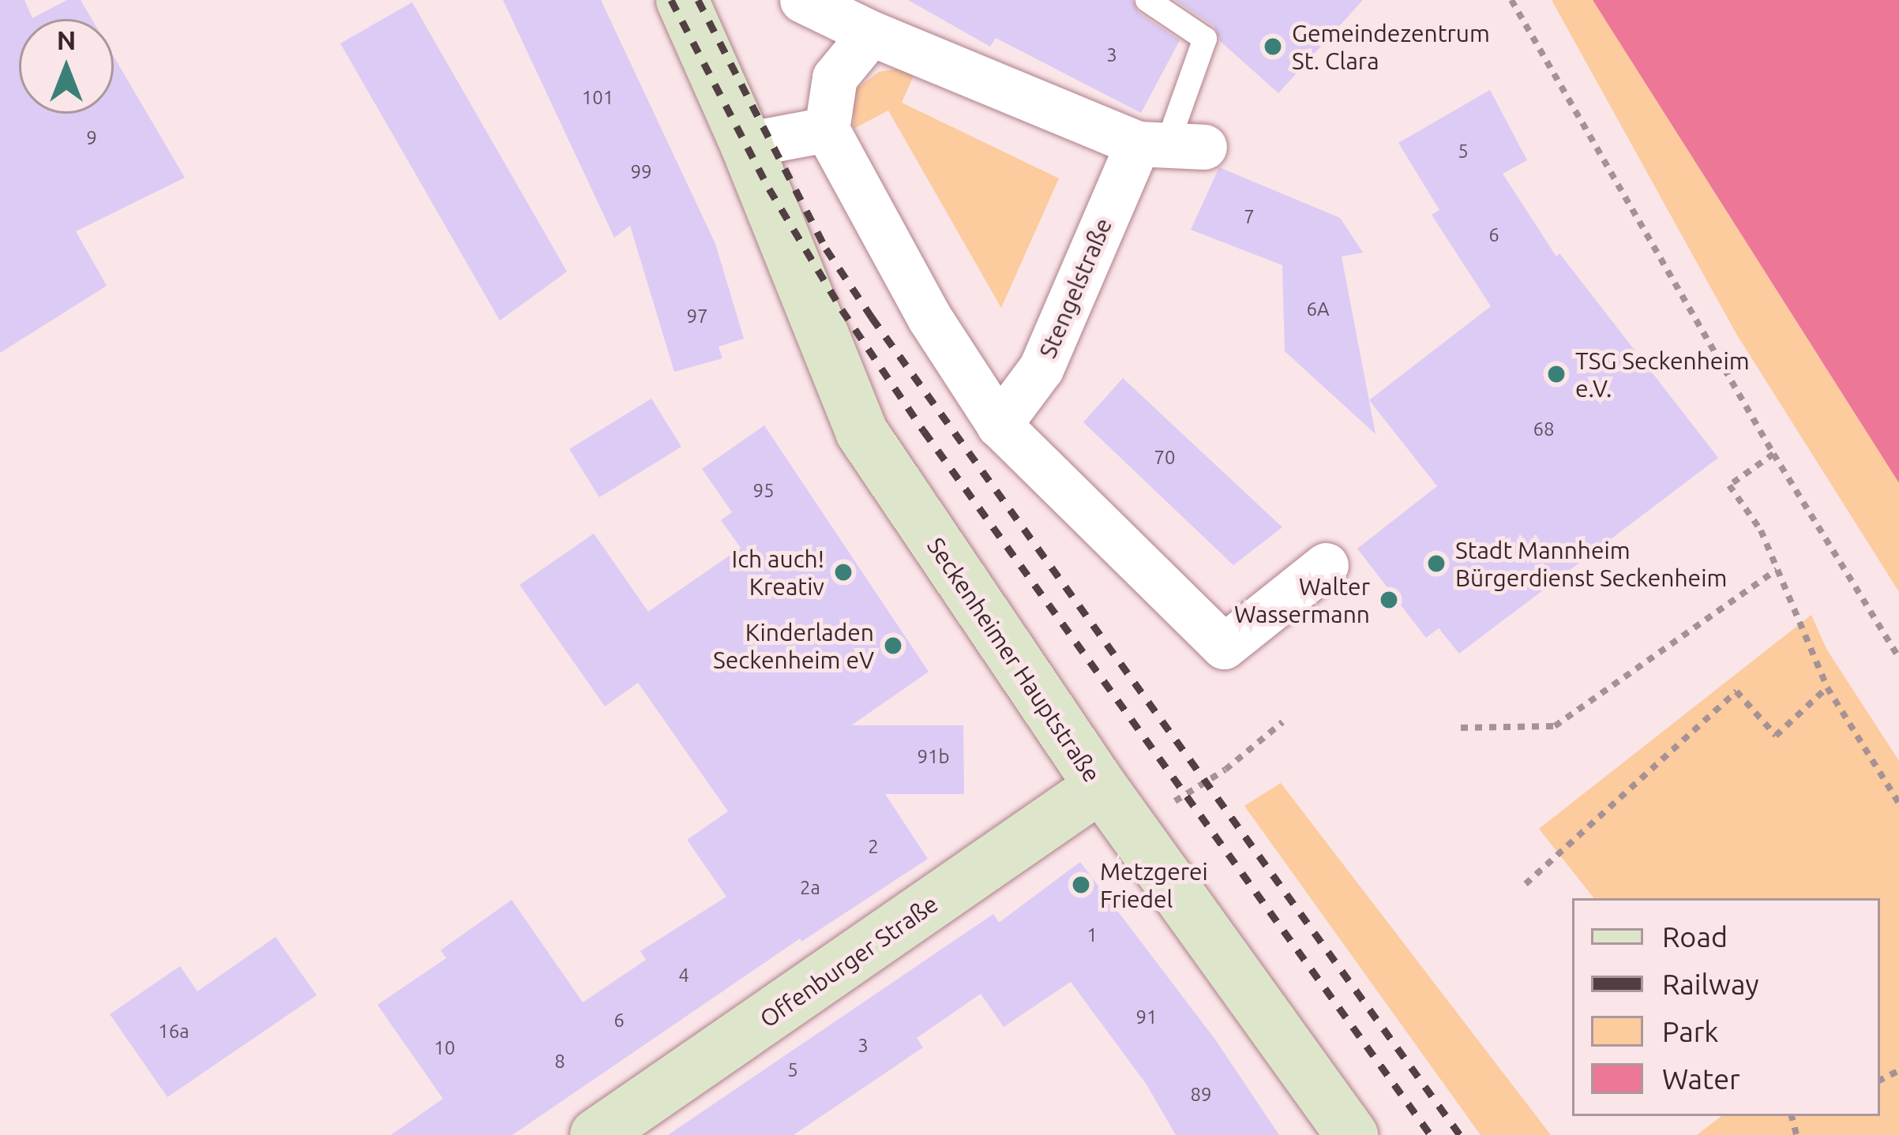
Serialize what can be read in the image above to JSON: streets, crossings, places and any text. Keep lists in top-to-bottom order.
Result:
{
  "streets": {
    "main road": ["Seckenheimer Hauptstraße", "Offenburger Straße"],
    "street": ["Stengelstraße"]
  },
  "crossings": [
    ["Seckenheimer Hauptstraße", "Offenburger Straße"]
  ],
  "places": [
    "Gemeindezentrum St. Clara",
    "TSG Seckenheim e.V.",
    "Stadt Mannheim Bürgerdienst Seckenheim",
    "Ich auch! Kreativ",
    "Walter Wassermann",
    "Kinderladen Seckenheim eV",
    "Metzgerei Friedel"
  ],
  "house_numbers": [
    "3",
    "101",
    "9",
    "5",
    "99",
    "7",
    "6",
    "6A",
    "97",
    "68",
    "70",
    "95",
    "91b",
    "2",
    "2a",
    "1",
    "4",
    "91",
    "6",
    "16a",
    "3",
    "10",
    "8",
    "5",
    "89"
  ],
  "legend": [
    "Road",
    "Railway",
    "Park",
    "Water"
  ],
  "north": "top"
}
